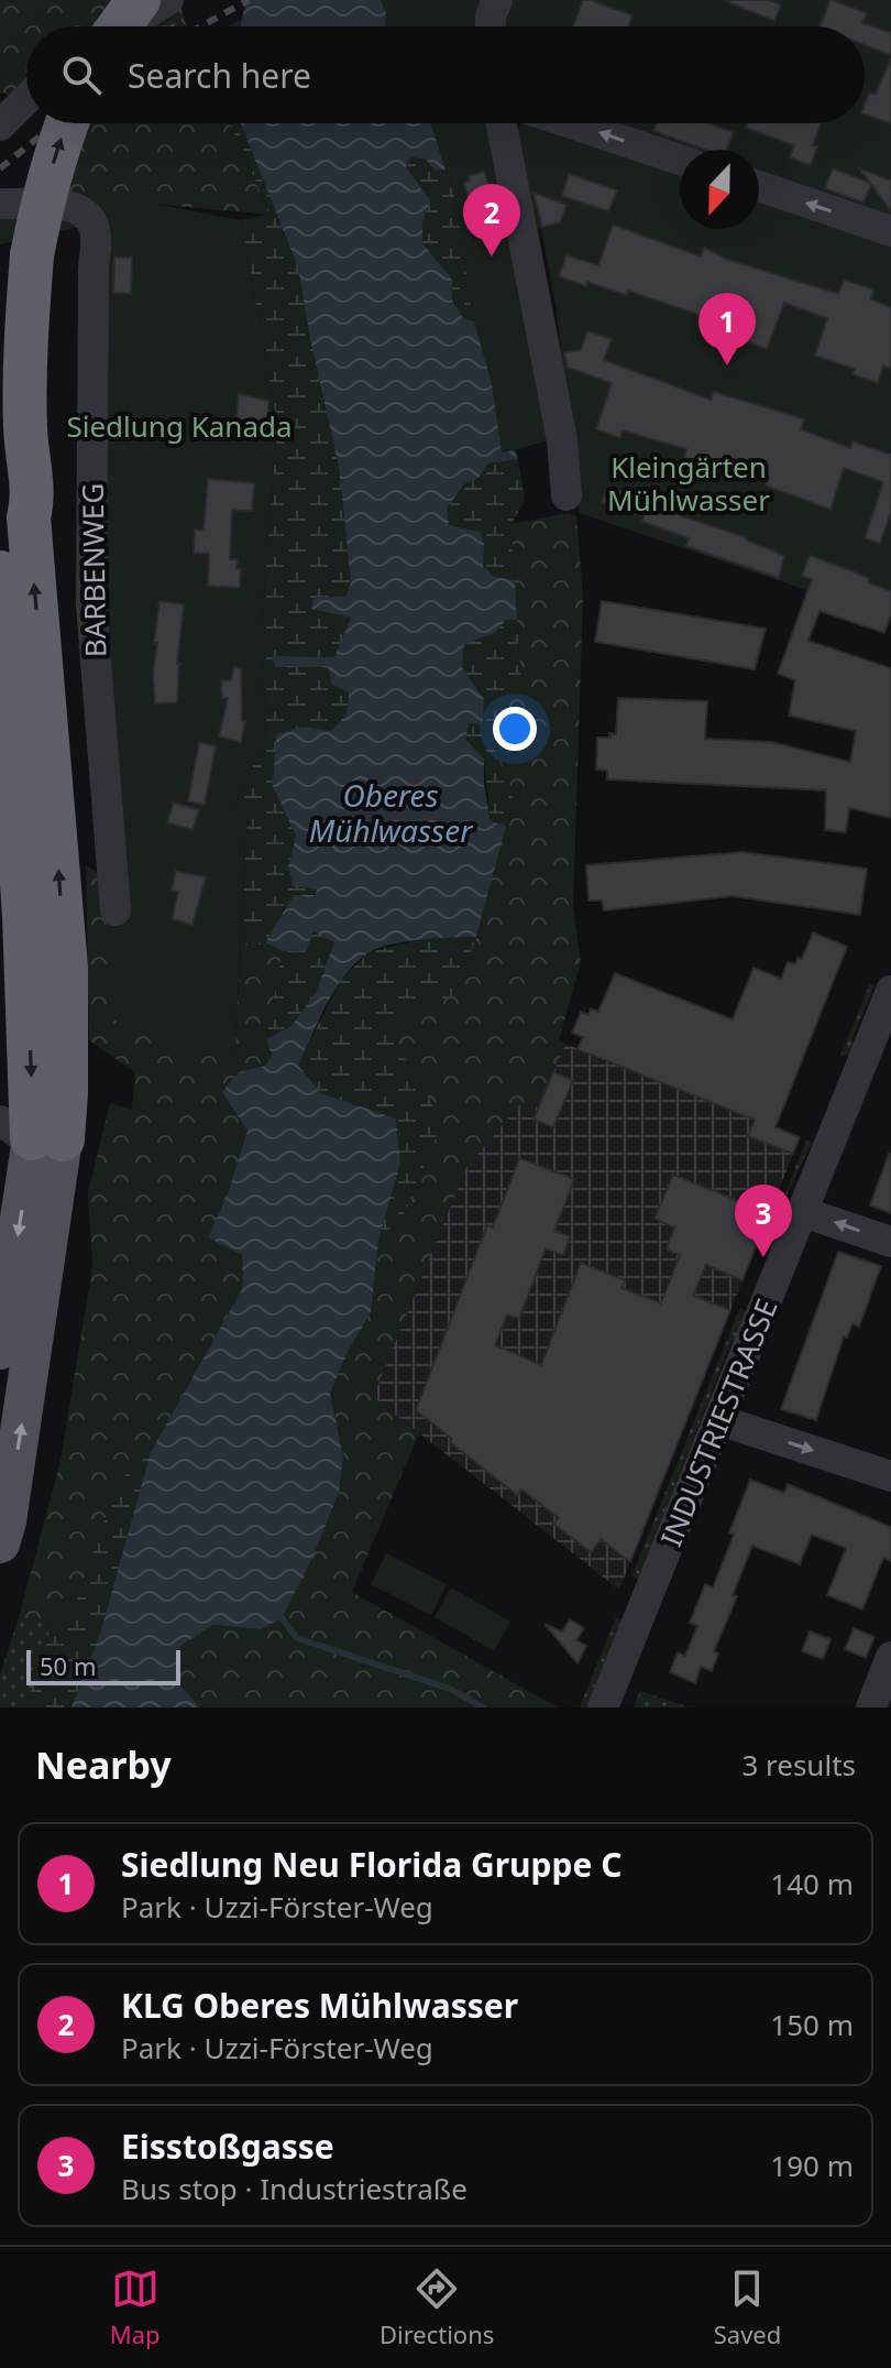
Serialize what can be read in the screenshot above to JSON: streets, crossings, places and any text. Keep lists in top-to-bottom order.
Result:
{
  "streets": {
    "street": ["BARBENWEG", "INDUSTRIESTRASSE"]
  },
  "water": ["Oberes Mühlwasser"],
  "parks": ["Siedlung Kanada", "Kleingärten Mühlwasser"],
  "scale_bar": "50 m",
  "north": "bottom",
  "page": {
    "search": "Search here",
    "pins": ["2", "1", "3"],
    "scale": "50 m",
    "heading": ["Nearby", "3 results"],
    "list": [
      {
        "mark": "1",
        "name": "Siedlung Neu Florida Gruppe C",
        "note": "Park · Uzzi-Förster-Weg",
        "value": "140 m"
      },
      {
        "mark": "2",
        "name": "KLG Oberes Mühlwasser",
        "note": "Park · Uzzi-Förster-Weg",
        "value": "150 m"
      },
      {
        "mark": "3",
        "name": "Eisstoßgasse",
        "note": "Bus stop · Industriestraße",
        "value": "190 m"
      }
    ],
    "nav": ["Map", "Directions", "Saved"]
  }
}
